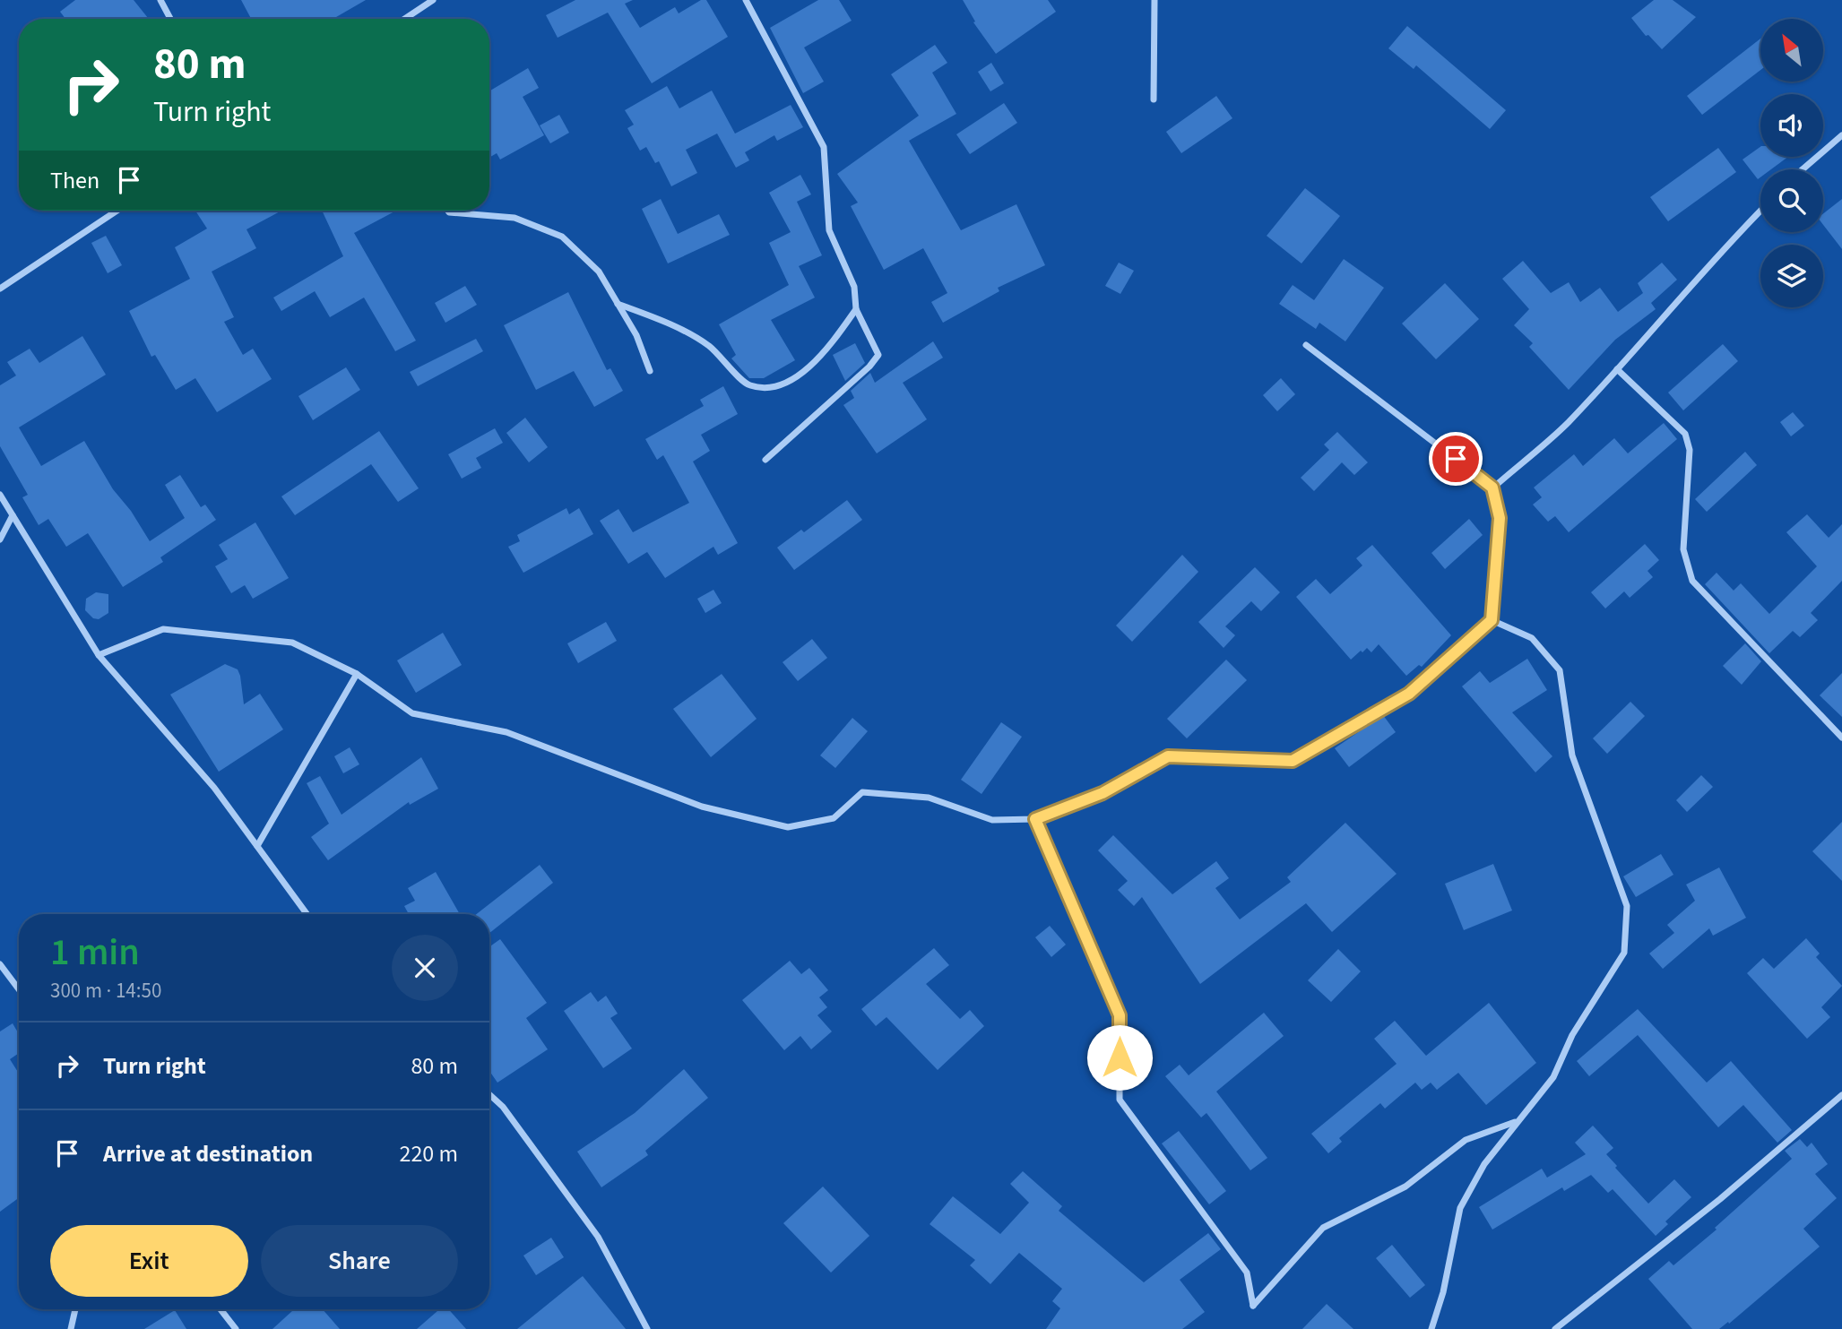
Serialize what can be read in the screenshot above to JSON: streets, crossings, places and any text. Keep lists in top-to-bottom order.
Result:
{
  "north": "top left",
  "page": {
    "turn": ["80 m", "Turn right"],
    "then": "Then",
    "heading": ["1 min", "300 m · 14:50"],
    "list": [
      {
        "name": "Turn right",
        "value": "80 m"
      },
      {
        "name": "Arrive at destination",
        "value": "220 m"
      }
    ],
    "buttons": ["Exit", "Share"]
  }
}
